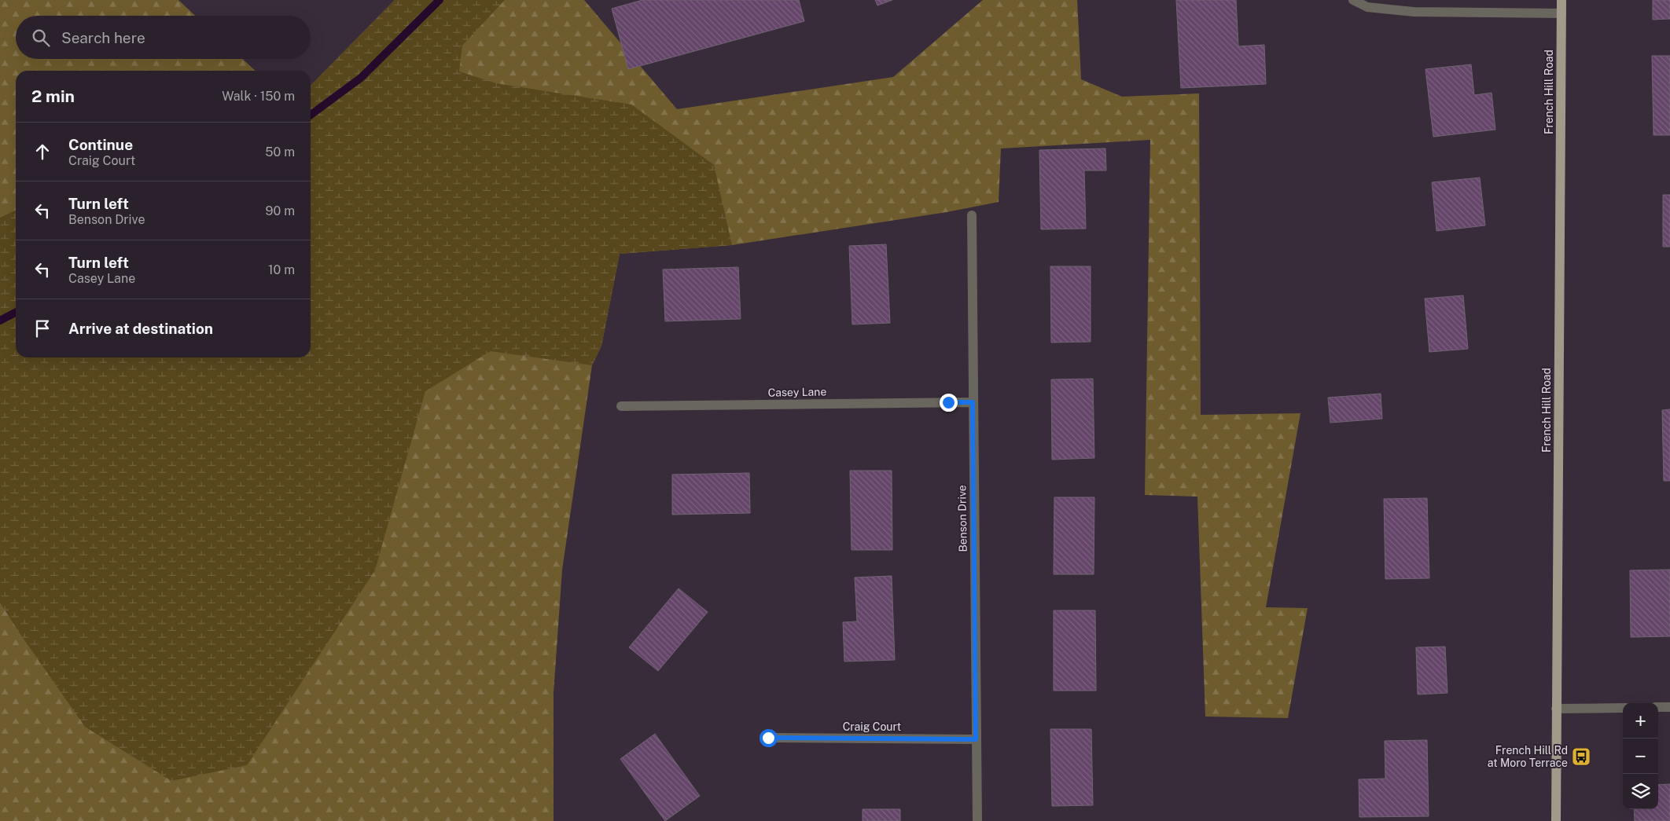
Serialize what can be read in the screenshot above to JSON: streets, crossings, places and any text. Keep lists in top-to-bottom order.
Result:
{
  "streets": {
    "main road": ["French Hill Road"],
    "street": ["Casey Lane", "Benson Drive", "Craig Court"]
  },
  "crossings": [
    ["Casey Lane", "Benson Drive"],
    ["Benson Drive", "Craig Court"]
  ],
  "places": {
    "bus stop": ["French Hill Rd at Moro Terrace"]
  },
  "page": {
    "search": "Search here",
    "heading": ["2 min", "Walk · 150 m"],
    "list": [
      ["Continue", "Craig Court", "50 m"],
      ["Turn left", "Benson Drive", "90 m"],
      ["Turn left", "Casey Lane", "10 m"],
      "Arrive at destination"
    ],
    "map_buttons": ["+", "−"]
  }
}
